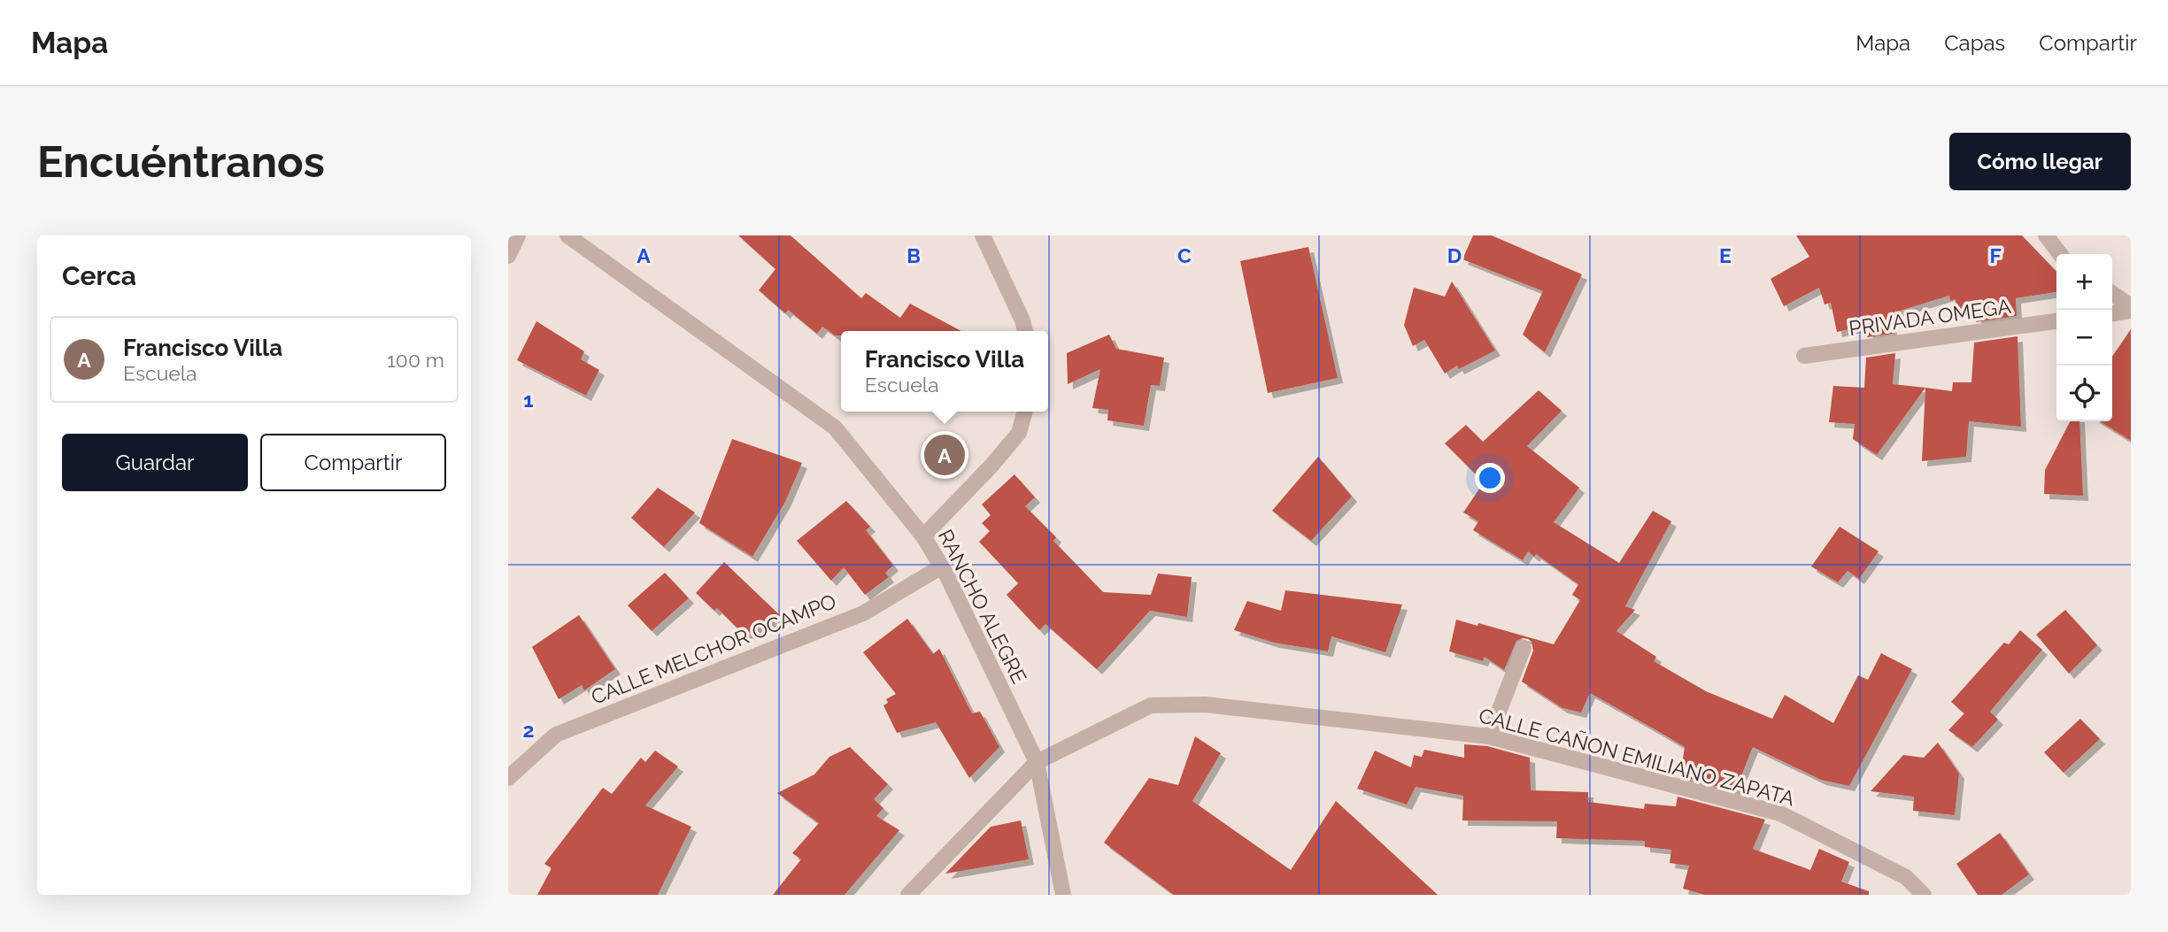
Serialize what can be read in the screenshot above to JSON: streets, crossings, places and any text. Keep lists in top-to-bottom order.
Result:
{
  "streets": {
    "street": [
      "PRIVADA OMEGA",
      "RANCHO ALEGRE",
      "CALLE MELCHOR OCAMPO",
      "CALLE CAÑON EMILIANO ZAPATA"
    ]
  },
  "crossings": [
    ["RANCHO ALEGRE", "CALLE MELCHOR OCAMPO"],
    ["RANCHO ALEGRE", "CALLE CAÑON EMILIANO ZAPATA"]
  ],
  "page": {
    "header": "Mapa",
    "nav": ["Mapa", "Capas", "Compartir"],
    "buttons": [
      "Cómo llegar",
      ["Guardar", "Compartir"]
    ],
    "title": "Encuéntranos",
    "heading": "Cerca",
    "map_buttons": ["+", "−"],
    "list": [
      {
        "mark": "A",
        "name": "Francisco Villa",
        "note": "Escuela",
        "value": "100 m"
      }
    ],
    "popup": ["Francisco Villa", "Escuela"],
    "pins": "A"
  },
  "grid": {
    "columns": [
      "A",
      "B",
      "C",
      "D",
      "E",
      "F"
    ],
    "rows": ["1", "2"]
  }
}
